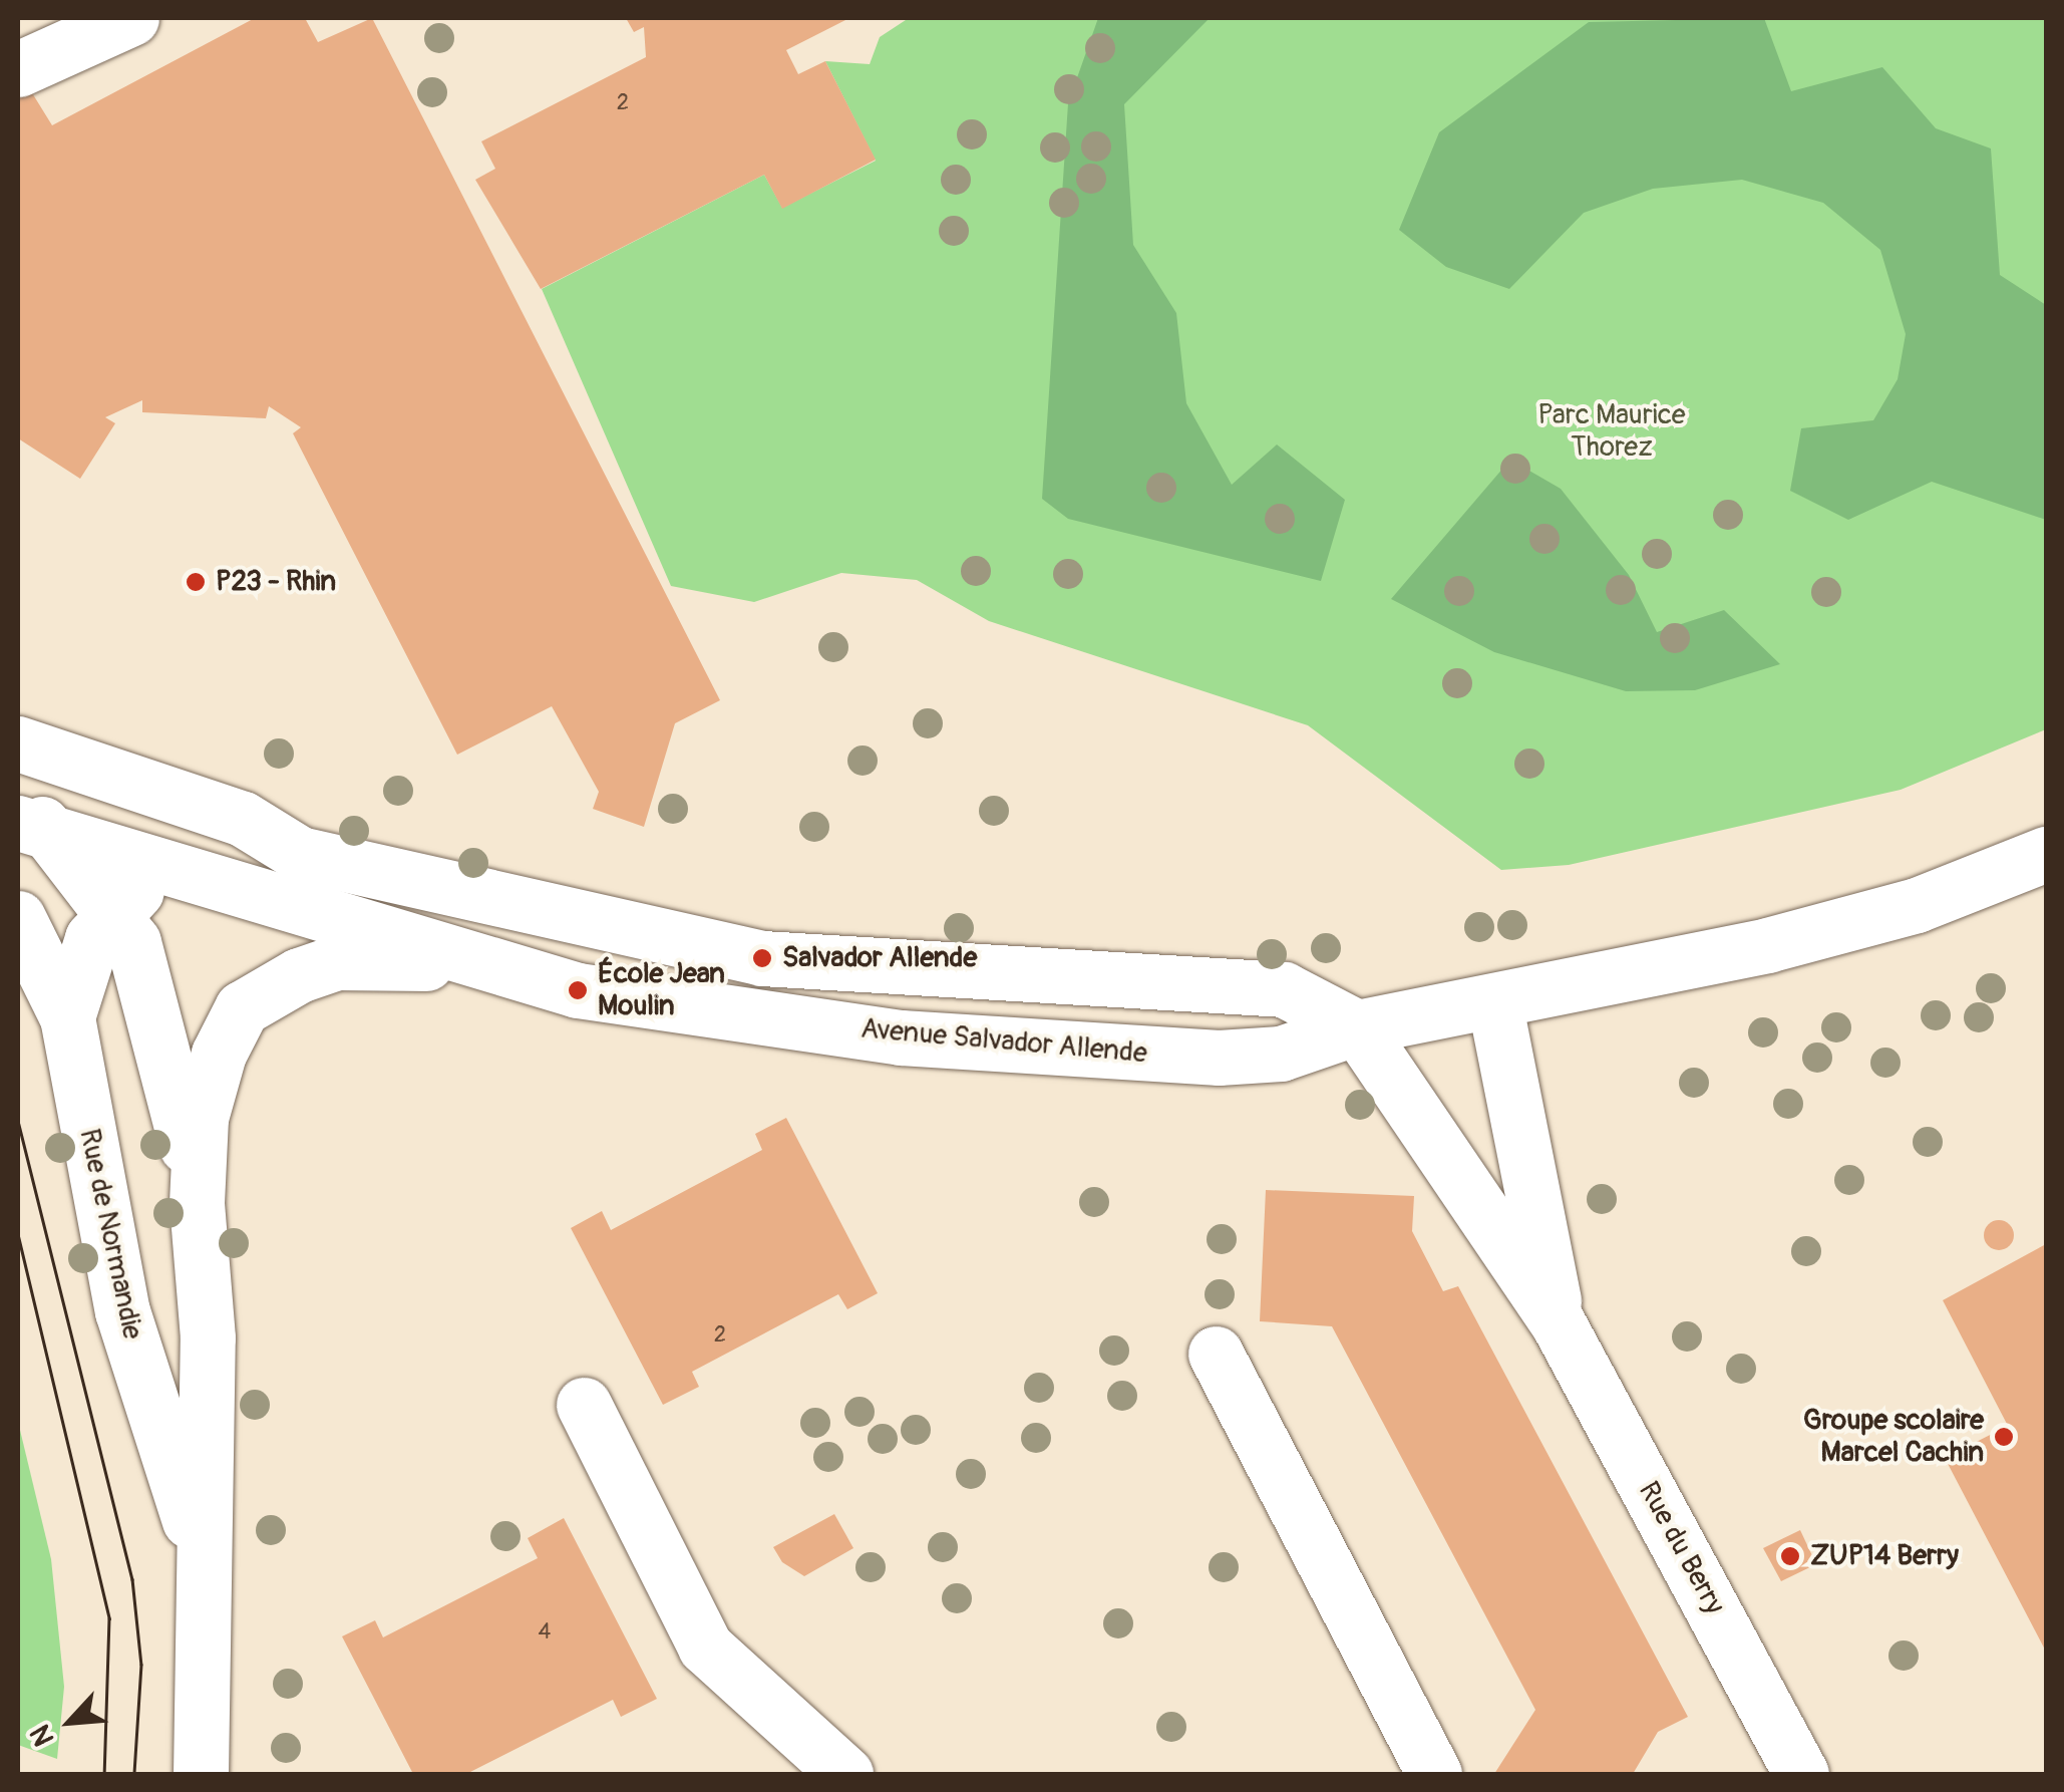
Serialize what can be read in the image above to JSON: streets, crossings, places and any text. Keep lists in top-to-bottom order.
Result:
{
  "streets": {
    "street": ["Avenue Salvador Allende", "Rue de Normandie", "Rue du Berry"]
  },
  "crossings": [
    ["Avenue Salvador Allende", "Rue de Normandie"],
    ["Avenue Salvador Allende", "Rue du Berry"]
  ],
  "parks": ["Parc Maurice Thorez"],
  "places": [
    "P23 - Rhin",
    "Salvador Allende",
    "École Jean Moulin",
    "Groupe scolaire Marcel Cachin",
    "ZUP14 Berry"
  ],
  "house_numbers": ["2", "2", "4"],
  "north": "bottom left"
}
